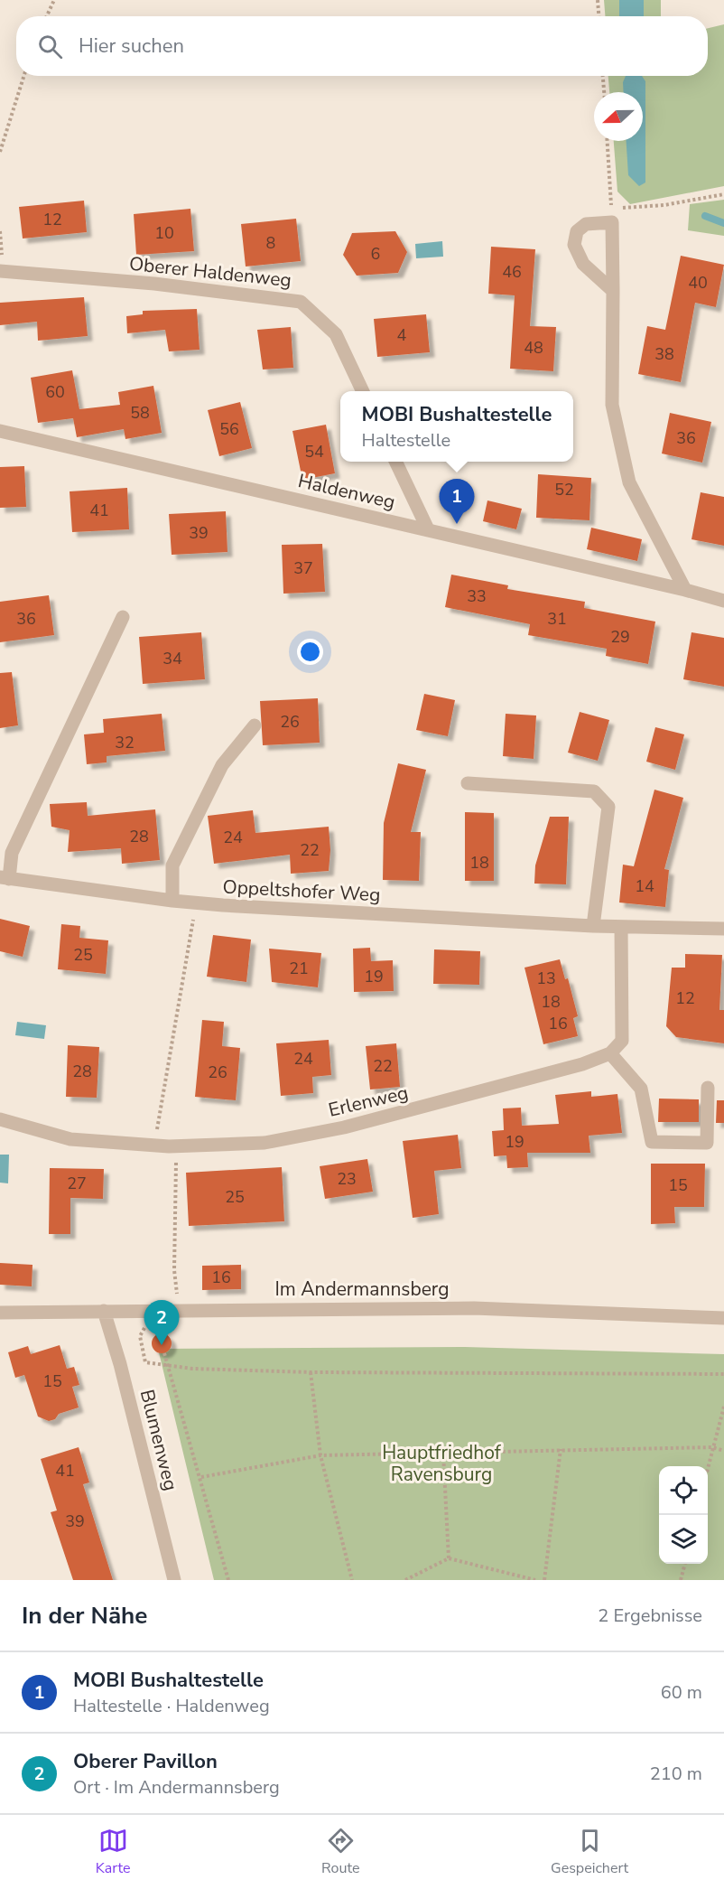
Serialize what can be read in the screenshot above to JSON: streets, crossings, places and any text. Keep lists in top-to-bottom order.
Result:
{
  "streets": {
    "street": [
      "Oberer Haldenweg",
      "Haldenweg",
      "Oppeltshofer Weg",
      "Erlenweg",
      "Im Andermannsberg",
      "Blumenweg"
    ]
  },
  "crossings": [
    ["Im Andermannsberg", "Blumenweg"]
  ],
  "parks": ["Hauptfriedhof Ravensburg"],
  "house_numbers": [
    "12",
    "10",
    "8",
    "6",
    "46",
    "40",
    "4",
    "48",
    "38",
    "60",
    "58",
    "56",
    "36",
    "54",
    "52",
    "41",
    "39",
    "37",
    "33",
    "36",
    "31",
    "29",
    "34",
    "26",
    "32",
    "28",
    "24",
    "22",
    "18",
    "14",
    "25",
    "21",
    "19",
    "13",
    "12",
    "18",
    "16",
    "24",
    "22",
    "28",
    "26",
    "19",
    "23",
    "27",
    "15",
    "25",
    "16",
    "15",
    "41",
    "39"
  ],
  "north": "left",
  "page": {
    "search": "Hier suchen",
    "popup": ["MOBI Bushaltestelle", "Haltestelle"],
    "pins": ["1", "2"],
    "heading": ["In der Nähe", "2 Ergebnisse"],
    "list": [
      {
        "mark": "1",
        "name": "MOBI Bushaltestelle",
        "note": "Haltestelle · Haldenweg",
        "value": "60 m"
      },
      {
        "mark": "2",
        "name": "Oberer Pavillon",
        "note": "Ort · Im Andermannsberg",
        "value": "210 m"
      }
    ],
    "nav": ["Karte", "Route", "Gespeichert"]
  }
}
